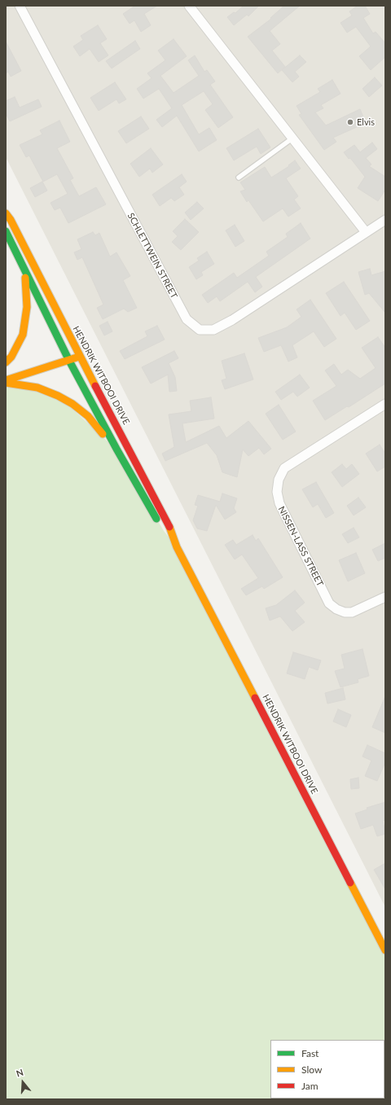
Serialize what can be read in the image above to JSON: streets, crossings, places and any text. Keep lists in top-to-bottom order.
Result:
{
  "streets": {
    "main road": ["HENDRIK WITBOOI DRIVE"],
    "street": ["SCHLETTWEIN STREET", "NISSEN-LASS STREET"]
  },
  "places": ["Elvis"],
  "legend": ["Fast", "Slow", "Jam"],
  "north": "top"
}
